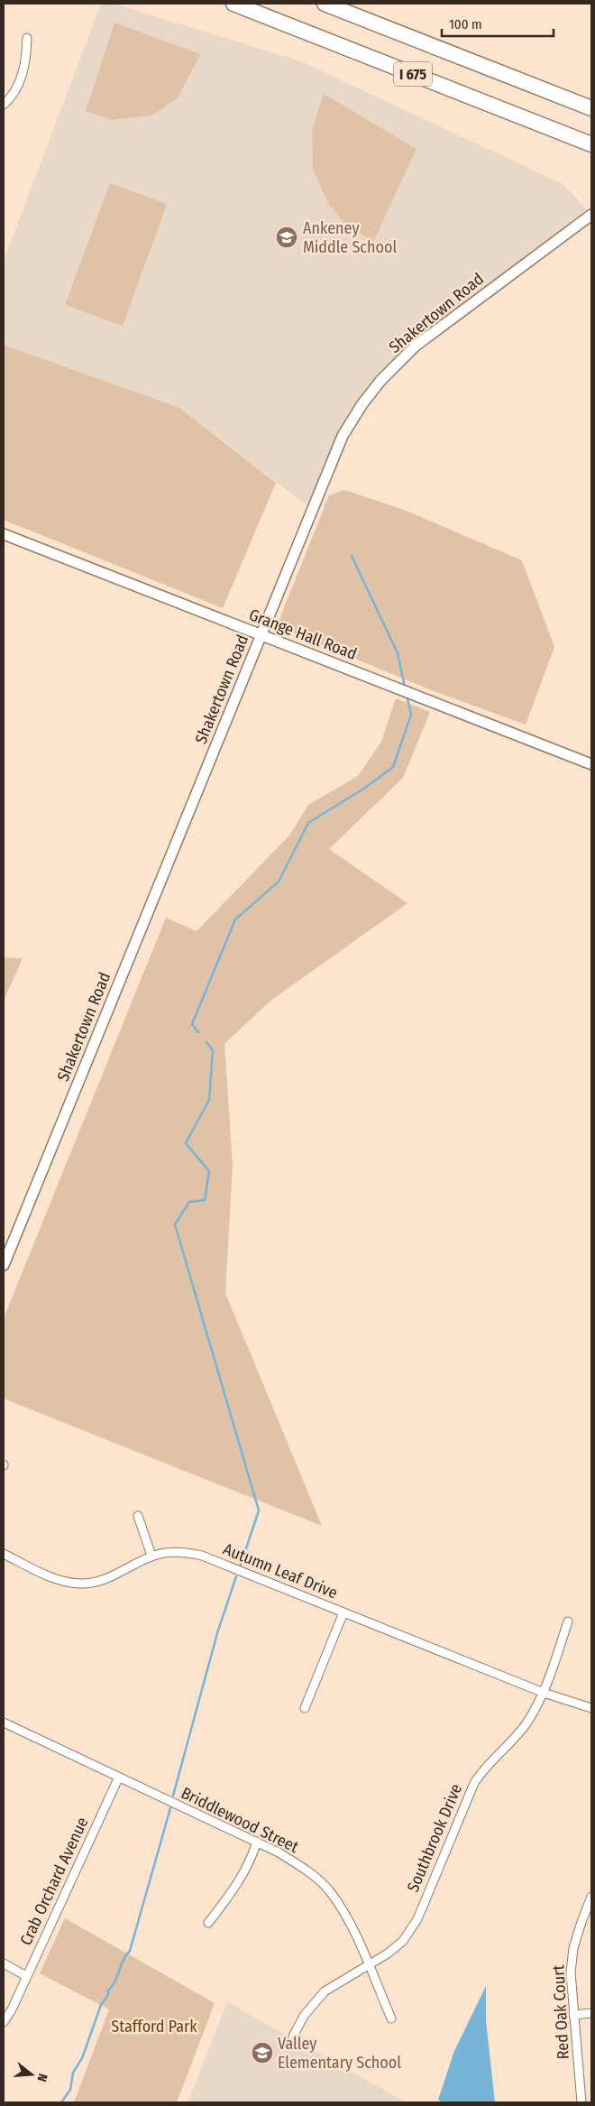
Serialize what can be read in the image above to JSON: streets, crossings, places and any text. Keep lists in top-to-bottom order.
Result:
{
  "streets": {
    "highway": ["I 675"],
    "street": [
      "Shakertown Road",
      "Grange Hall Road",
      "Autumn Leaf Drive",
      "Briddlewood Street",
      "Southbrook Drive",
      "Crab Orchard Avenue",
      "Red Oak Court"
    ]
  },
  "crossings": [
    ["Shakertown Road", "Grange Hall Road"],
    ["Autumn Leaf Drive", "Southbrook Drive"],
    ["Briddlewood Street", "Southbrook Drive"],
    ["Briddlewood Street", "Crab Orchard Avenue"]
  ],
  "parks": ["Stafford Park"],
  "places": {
    "school or university": ["Ankeney Middle School", "Valley Elementary School"]
  },
  "scale_bar": "100 m",
  "north": "right"
}
